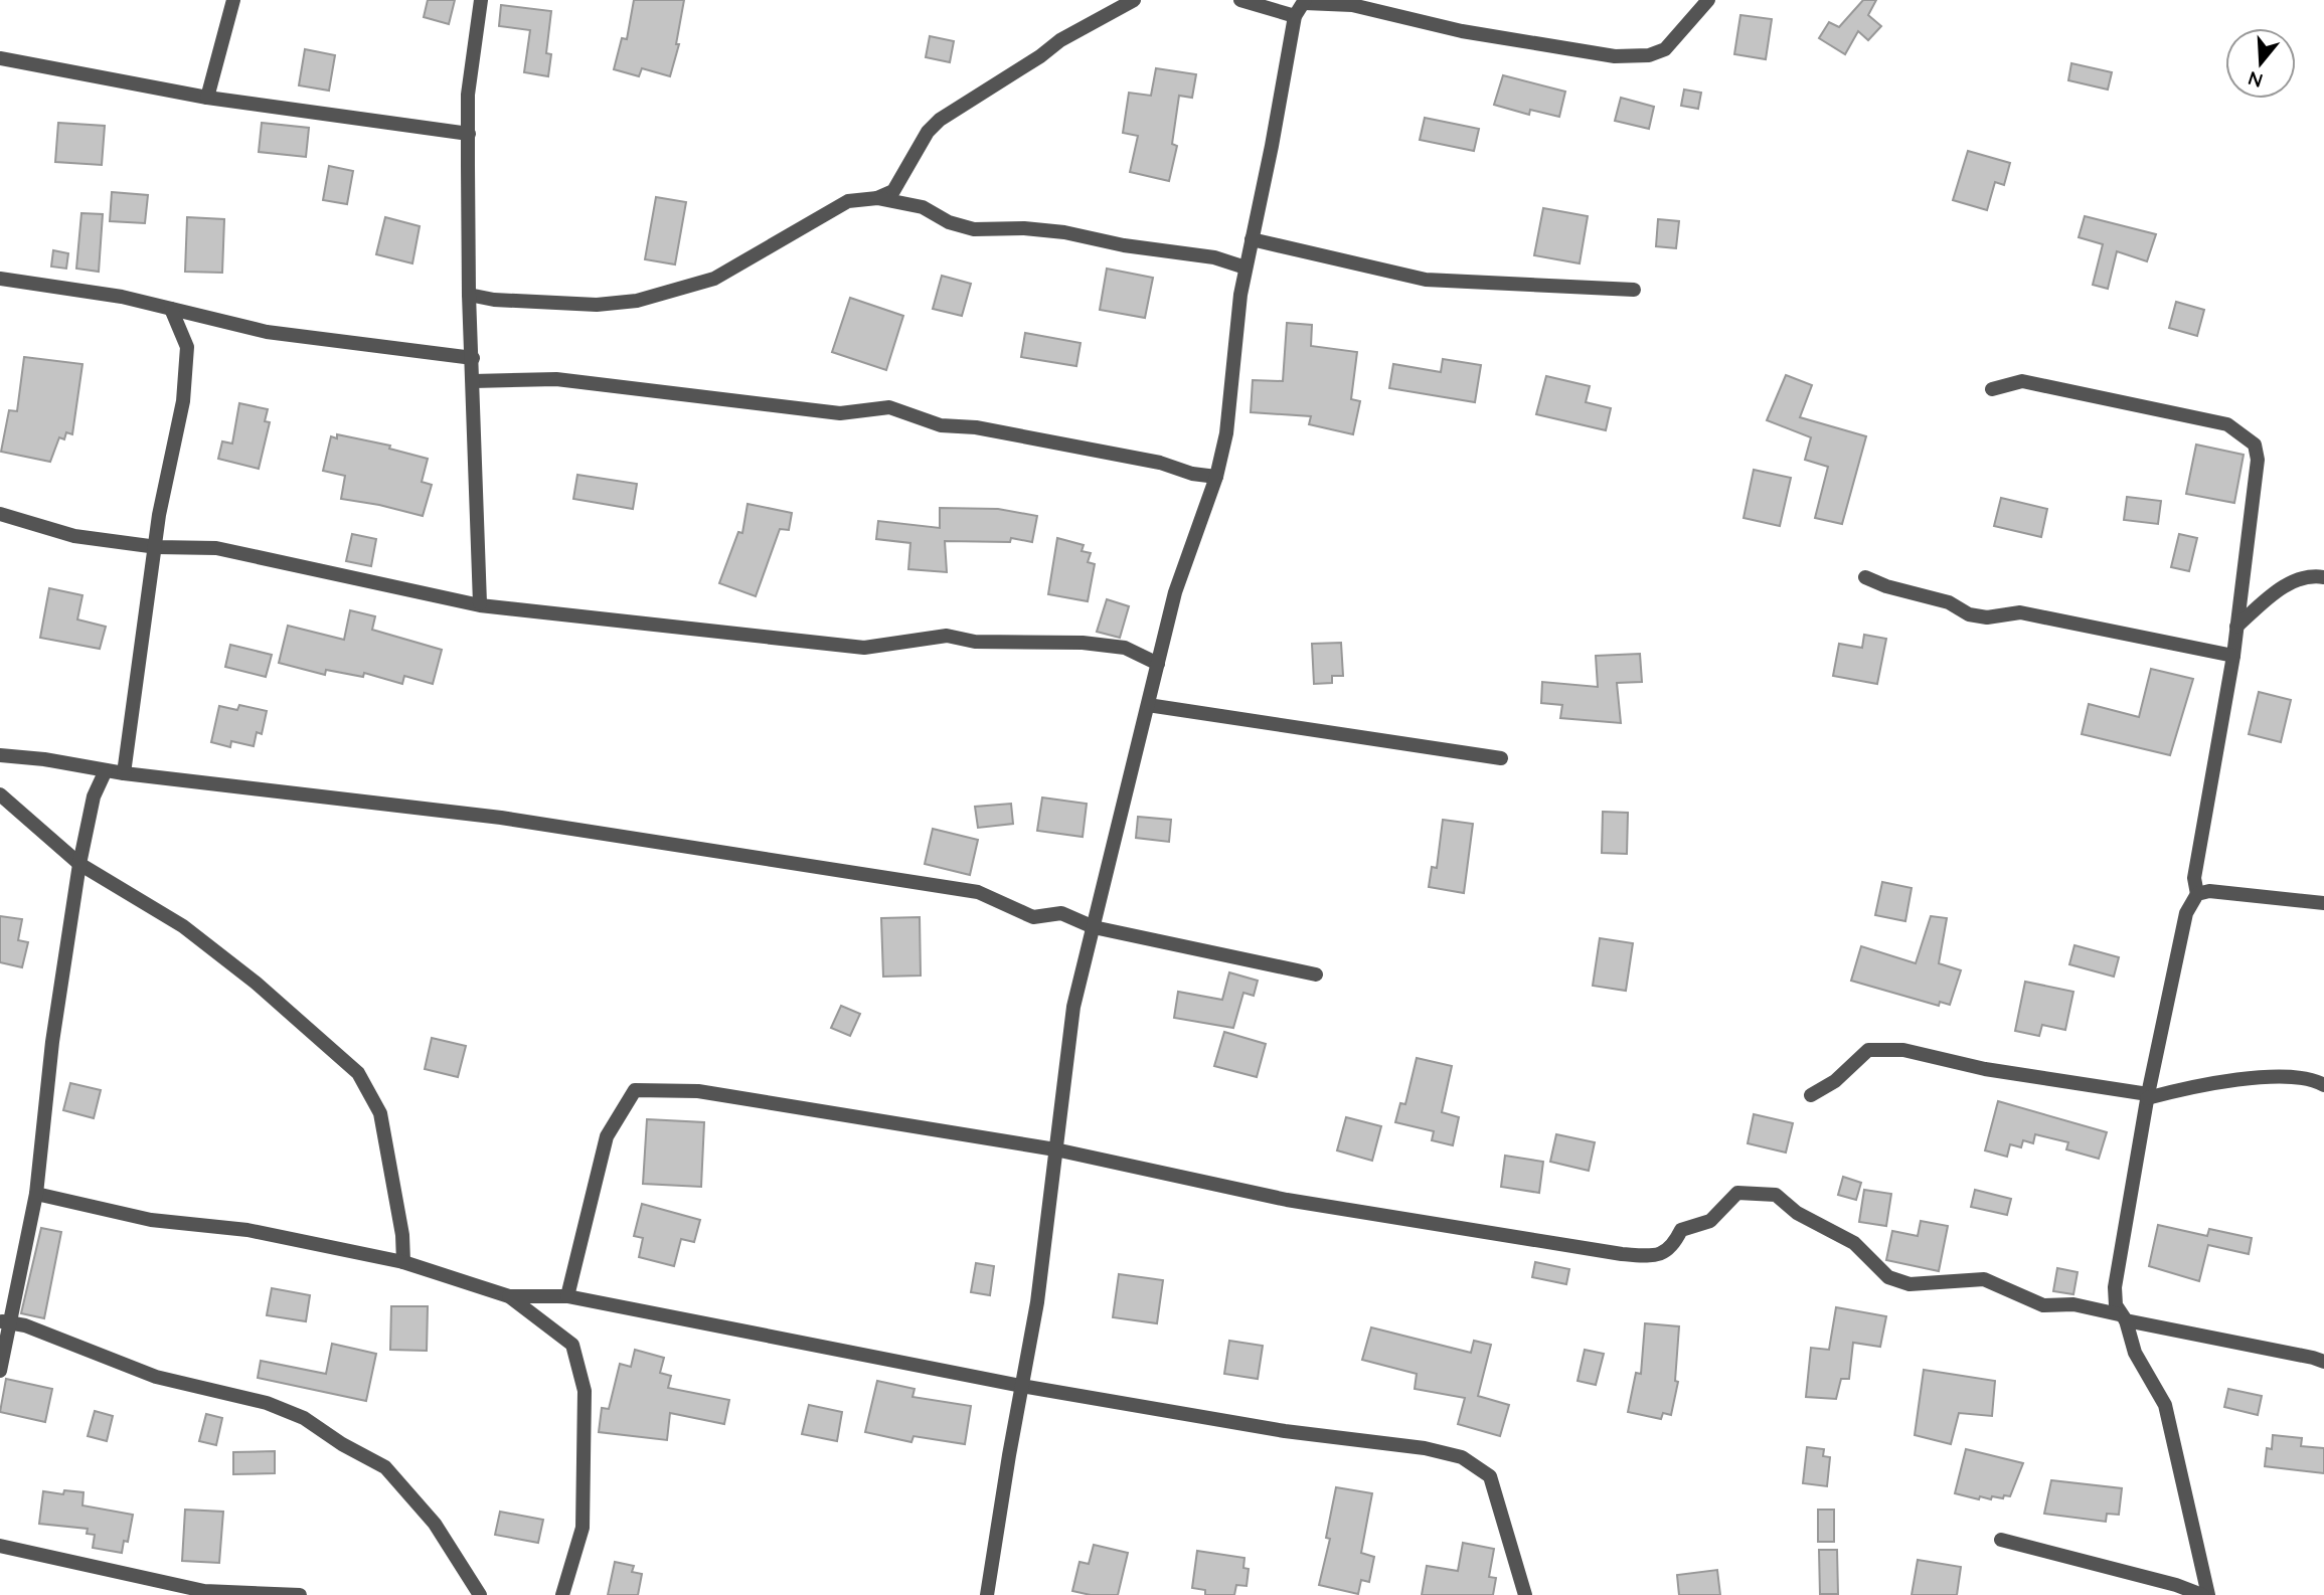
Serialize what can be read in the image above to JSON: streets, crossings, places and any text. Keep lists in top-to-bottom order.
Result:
{
  "north": "bottom"
}
